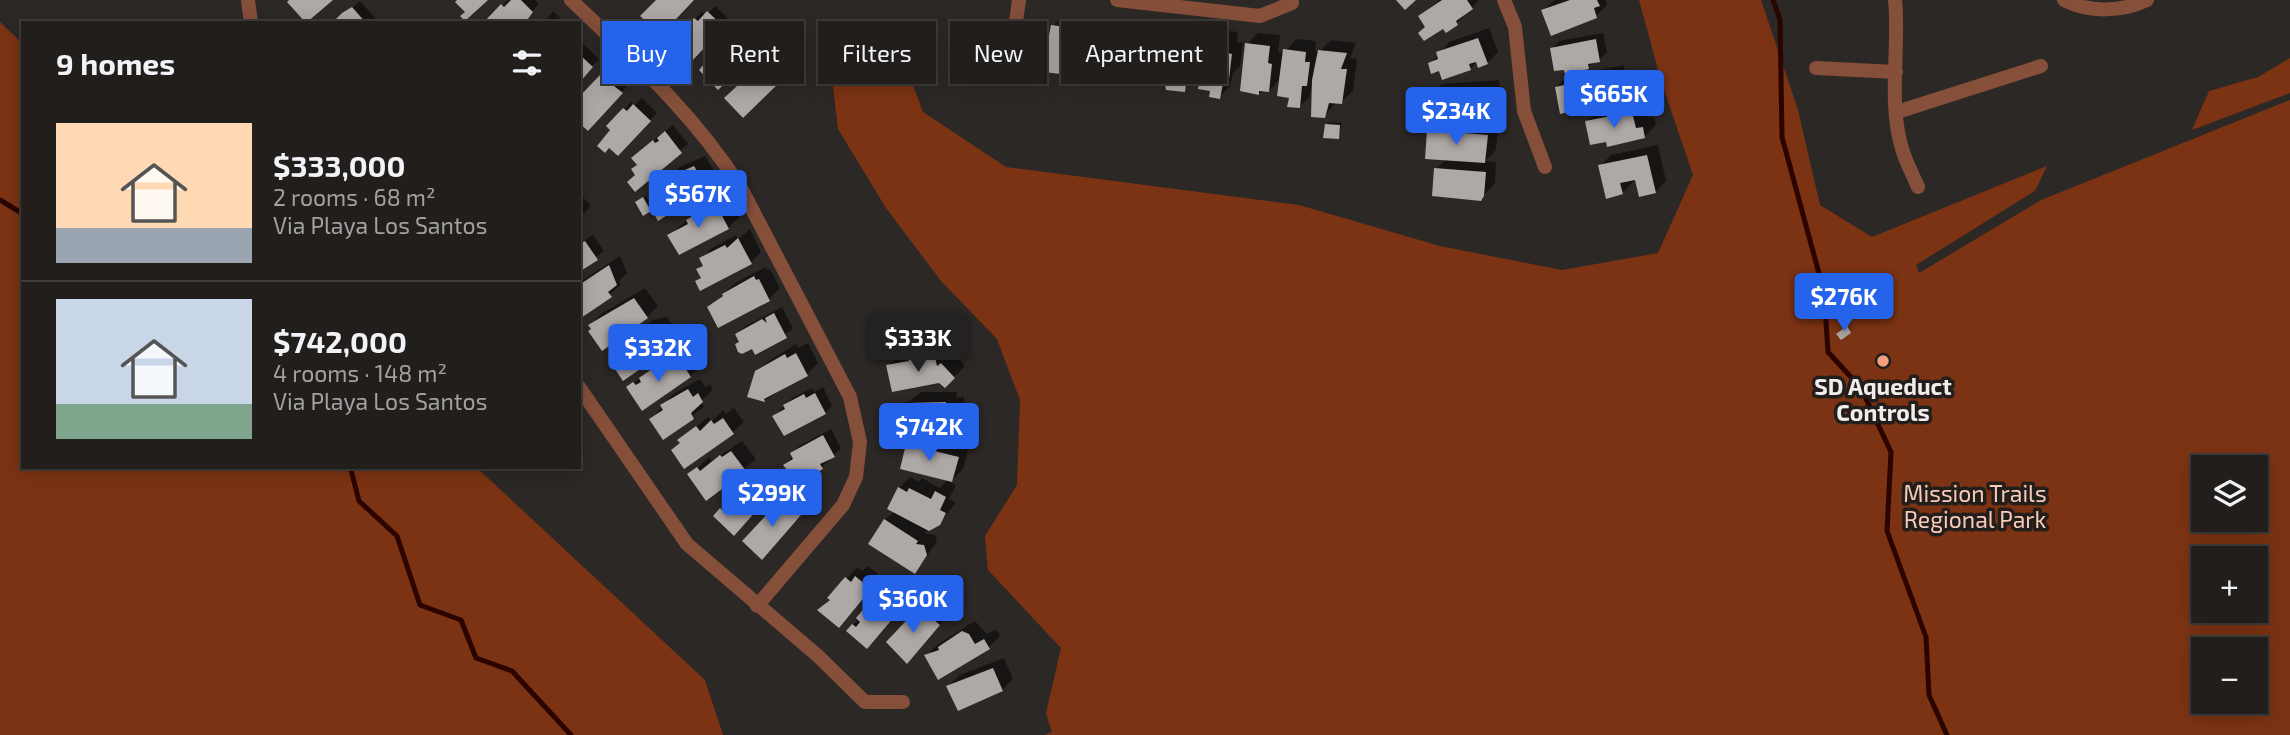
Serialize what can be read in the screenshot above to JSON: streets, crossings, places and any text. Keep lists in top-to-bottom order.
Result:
{
  "parks": ["Mission Trails Regional Park"],
  "places": ["SD Aqueduct Controls"],
  "page": {
    "chip": [
      "Buy",
      "Rent",
      "Filters",
      "New",
      "Apartment"
    ],
    "heading": "9 homes",
    "price": [
      "$665K",
      "$234K",
      "$567K",
      "$276K",
      "$333K",
      "$332K",
      "$742K",
      "$299K",
      "$360K"
    ],
    "list": [
      {
        "name": "$333,000",
        "note": "2 rooms · 68 m² · Via Playa Los Santos"
      },
      {
        "name": "$742,000",
        "note": "4 rooms · 148 m² · Via Playa Los Santos"
      }
    ],
    "map_buttons": ["+", "−"]
  }
}
